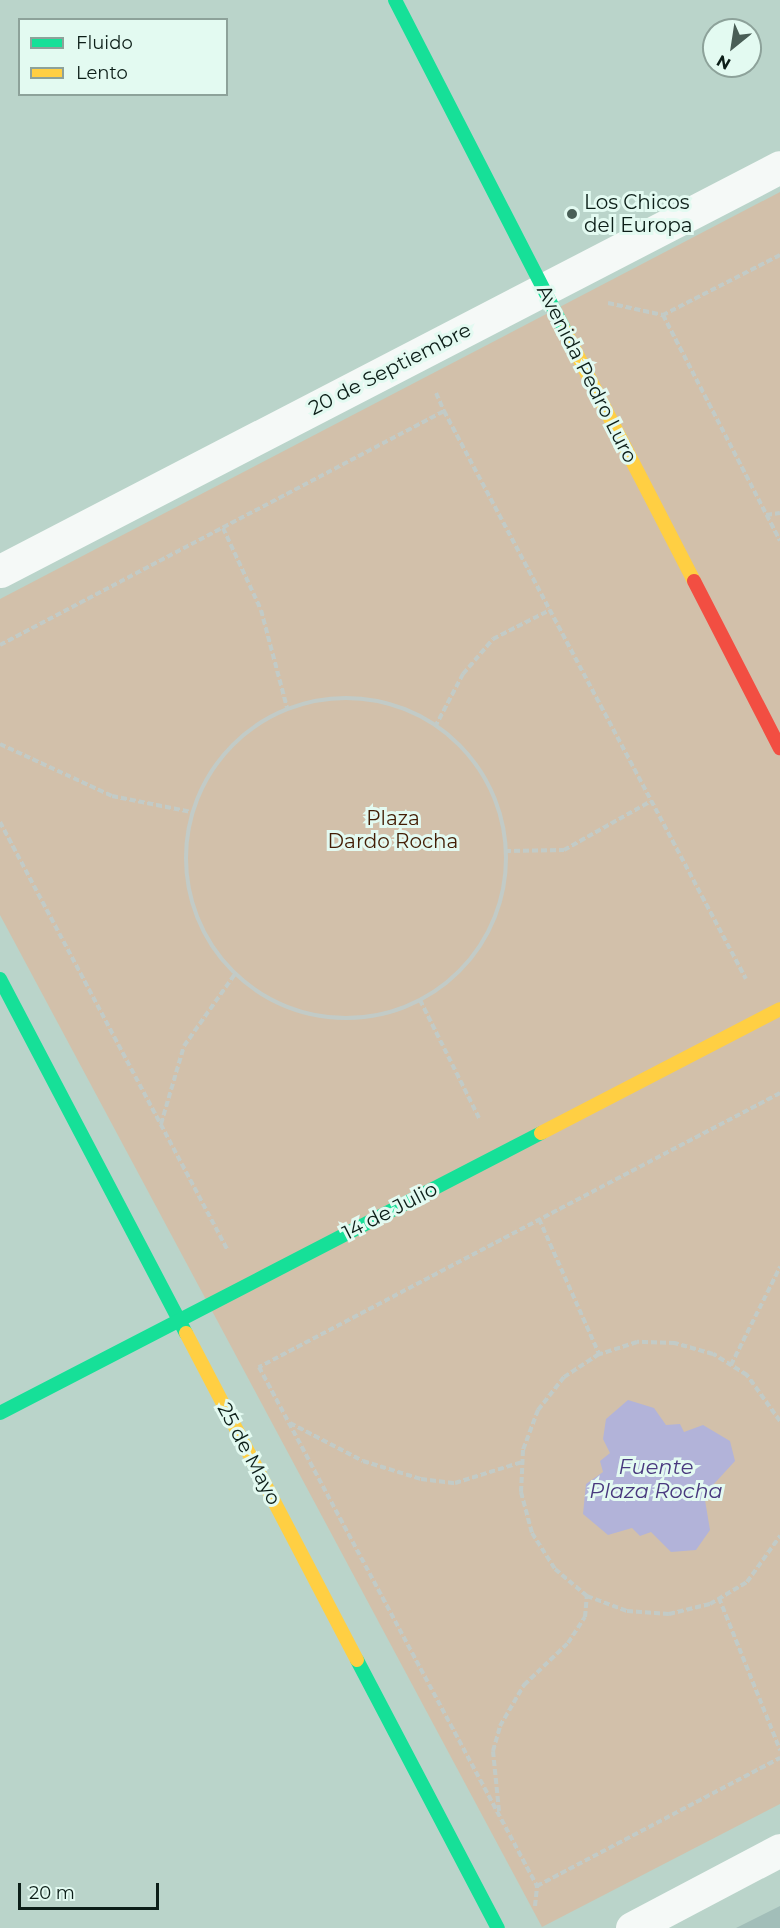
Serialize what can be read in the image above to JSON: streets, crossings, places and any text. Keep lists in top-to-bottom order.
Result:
{
  "streets": {
    "street": [
      "20 de Septiembre",
      "Avenida Pedro Luro",
      "14 de Julio",
      "25 de Mayo"
    ]
  },
  "crossings": [
    ["20 de Septiembre", "Avenida Pedro Luro"],
    ["14 de Julio", "25 de Mayo"]
  ],
  "water": ["Fuente Plaza Rocha"],
  "parks": ["Plaza Dardo Rocha"],
  "places": ["Los Chicos del Europa"],
  "legend": ["Fluido", "Lento"],
  "scale_bar": "20 m",
  "north": "bottom left"
}
